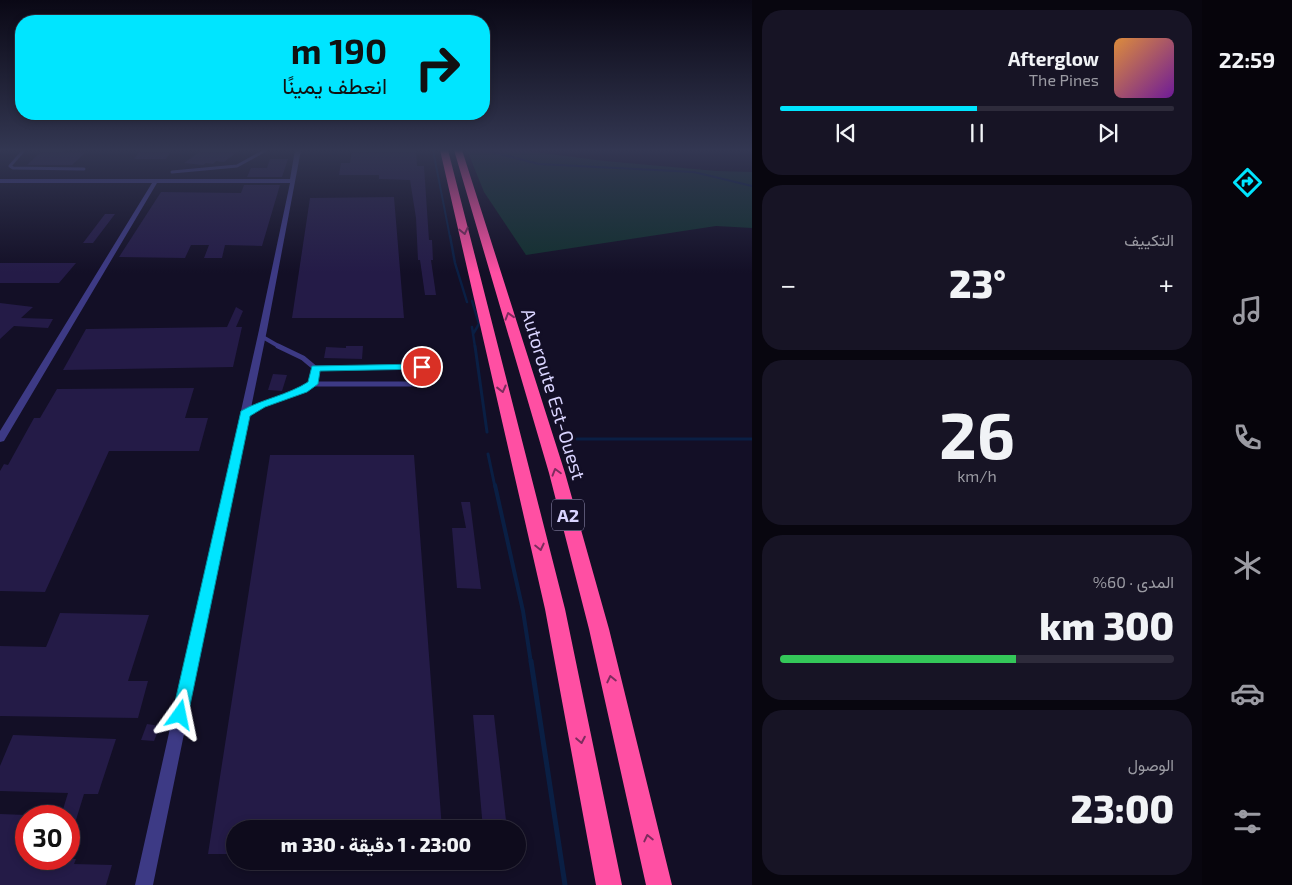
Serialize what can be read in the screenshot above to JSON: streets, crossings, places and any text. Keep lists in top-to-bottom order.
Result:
{
  "streets": {
    "highway": ["Autoroute Est-Ouest", "A2"]
  },
  "page": {
    "tabs": "22:59",
    "turn": ["190 m", "انعطف يمينًا"],
    "song": ["Afterglow", "The Pines"],
    "tile": [
      "التكييف",
      ["26", "km/h"],
      ["المدى · 60%", "300 km"],
      ["الوصول", "23:00"]
    ],
    "heat": ["−", "23°", "+"],
    "limit": "30",
    "trip": "23:00 · 1 دقيقة · 330 m"
  }
}
